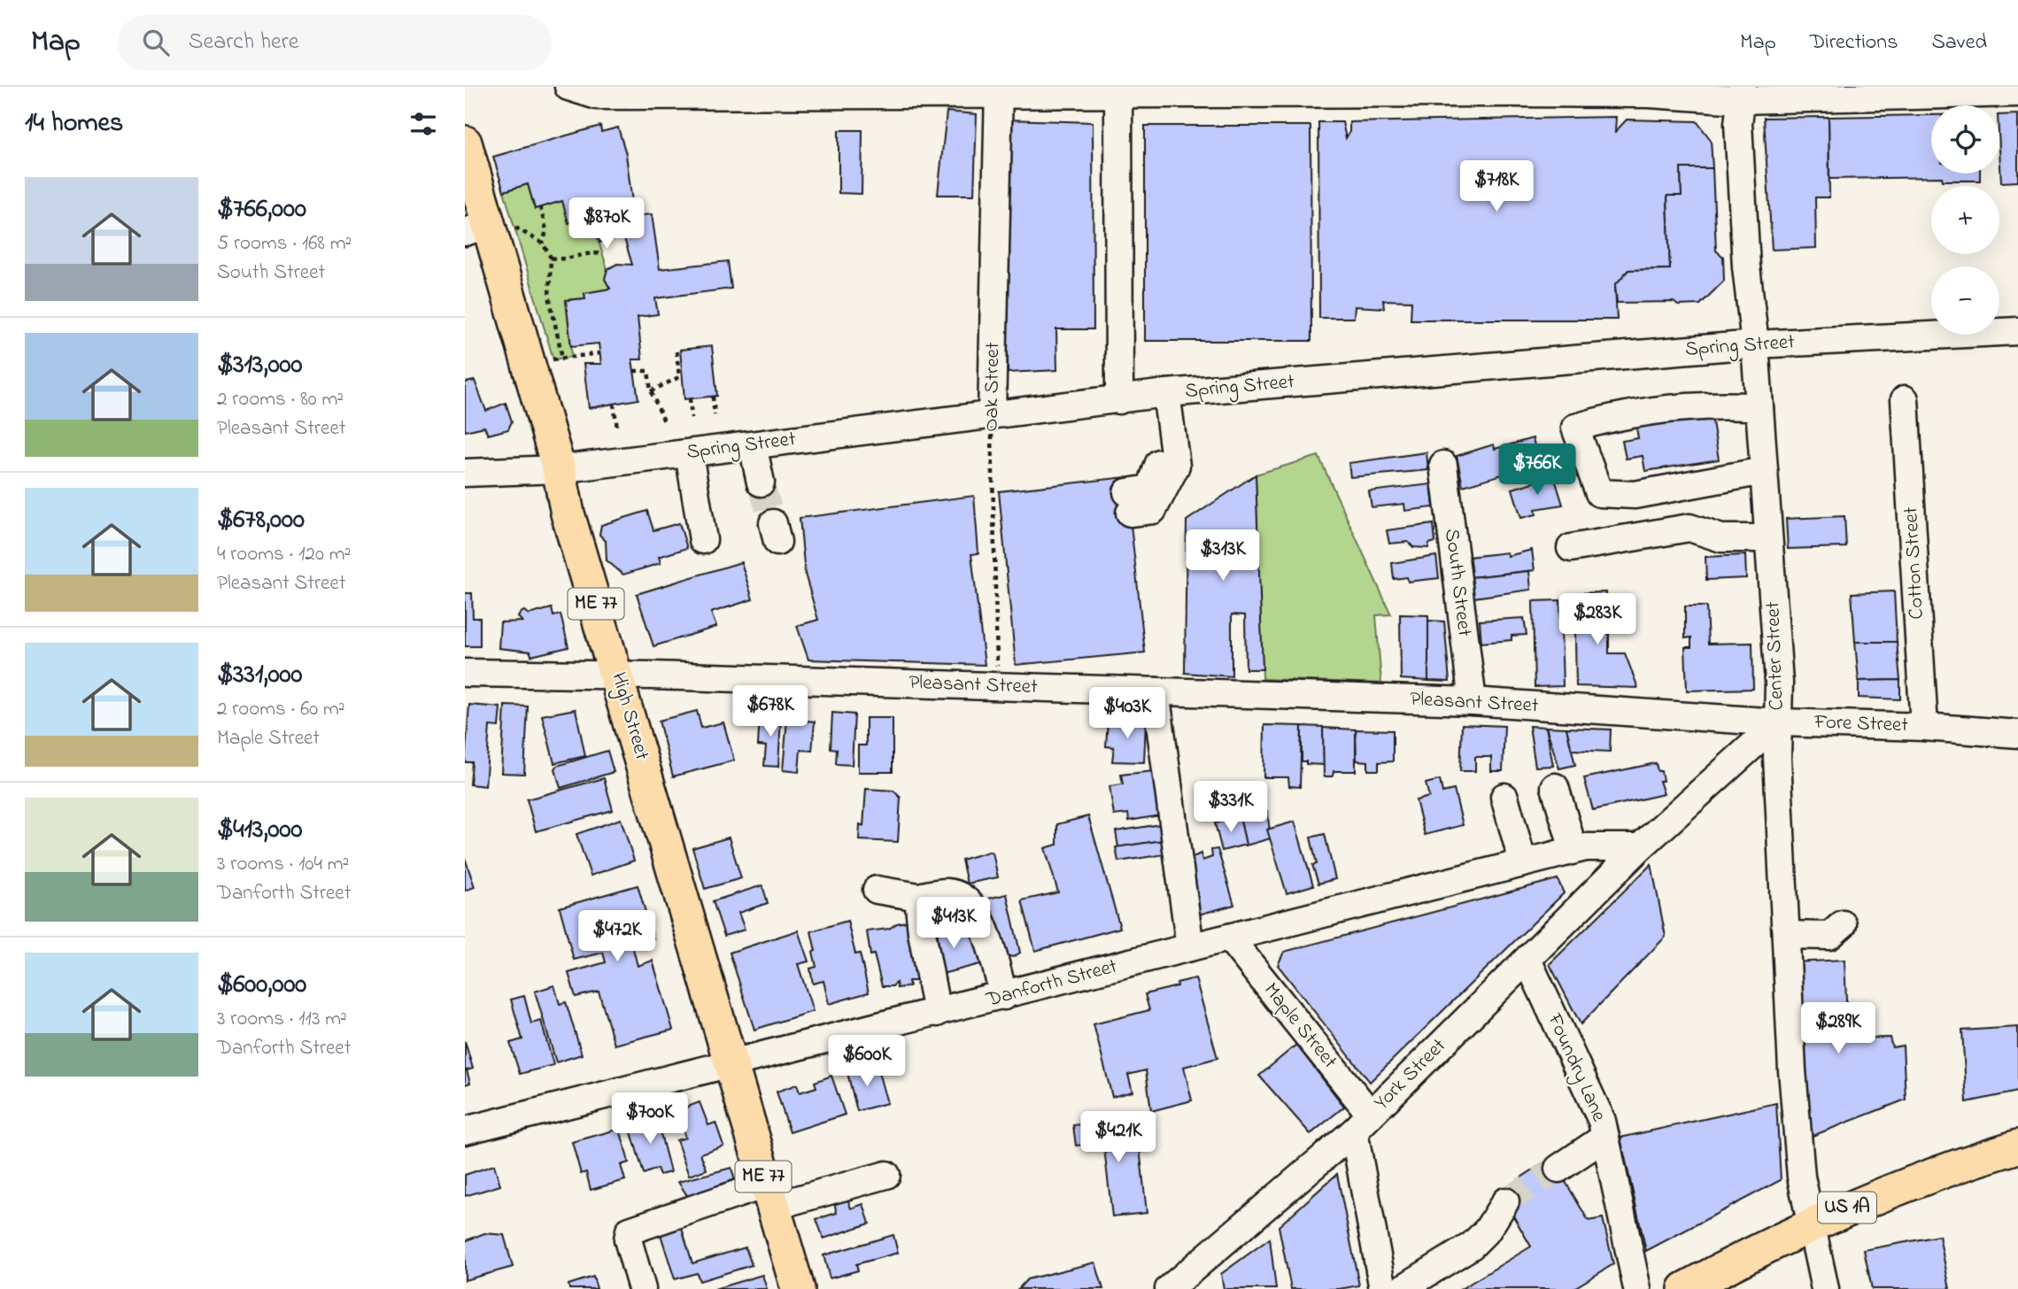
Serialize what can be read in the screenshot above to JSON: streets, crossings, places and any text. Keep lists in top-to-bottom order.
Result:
{
  "streets": {
    "main road": ["ME 77", "High Street", "US 1A"],
    "street": [
      "Spring Street",
      "Oak Street",
      "Cotton Street",
      "South Street",
      "Center Street",
      "Pleasant Street",
      "Fore Street",
      "Danforth Street",
      "Maple Street",
      "Foundry Lane",
      "York Street"
    ]
  },
  "crossings": [
    ["Spring Street", "Oak Street"],
    ["Spring Street", "Center Street"],
    ["Spring Street", "High Street"],
    ["Oak Street", "Pleasant Street"],
    ["Cotton Street", "Fore Street"],
    ["South Street", "Pleasant Street"],
    ["Center Street", "Pleasant Street"],
    ["Center Street", "Fore Street"],
    ["Center Street", "US 1A"],
    ["Pleasant Street", "High Street"],
    ["Pleasant Street", "Fore Street"],
    ["High Street", "Danforth Street"],
    ["Danforth Street", "Maple Street"],
    ["Danforth Street", "York Street"],
    ["Maple Street", "York Street"],
    ["Foundry Lane", "York Street"]
  ],
  "page": {
    "header": "Map",
    "search": "Search here",
    "nav": ["Map", "Directions", "Saved"],
    "heading": "14 homes",
    "map_buttons": ["+", "−"],
    "price": [
      "$718K",
      "$870K",
      "$766K",
      "$313K",
      "$283K",
      "$678K",
      "$403K",
      "$331K",
      "$413K",
      "$472K",
      "$289K",
      "$600K",
      "$700K",
      "$421K"
    ],
    "list": [
      {
        "name": "$766,000",
        "note": "5 rooms · 168 m² · South Street"
      },
      {
        "name": "$313,000",
        "note": "2 rooms · 80 m² · Pleasant Street"
      },
      {
        "name": "$678,000",
        "note": "4 rooms · 120 m² · Pleasant Street"
      },
      {
        "name": "$331,000",
        "note": "2 rooms · 60 m² · Maple Street"
      },
      {
        "name": "$413,000",
        "note": "3 rooms · 104 m² · Danforth Street"
      },
      {
        "name": "$600,000",
        "note": "3 rooms · 113 m² · Danforth Street"
      }
    ]
  }
}
